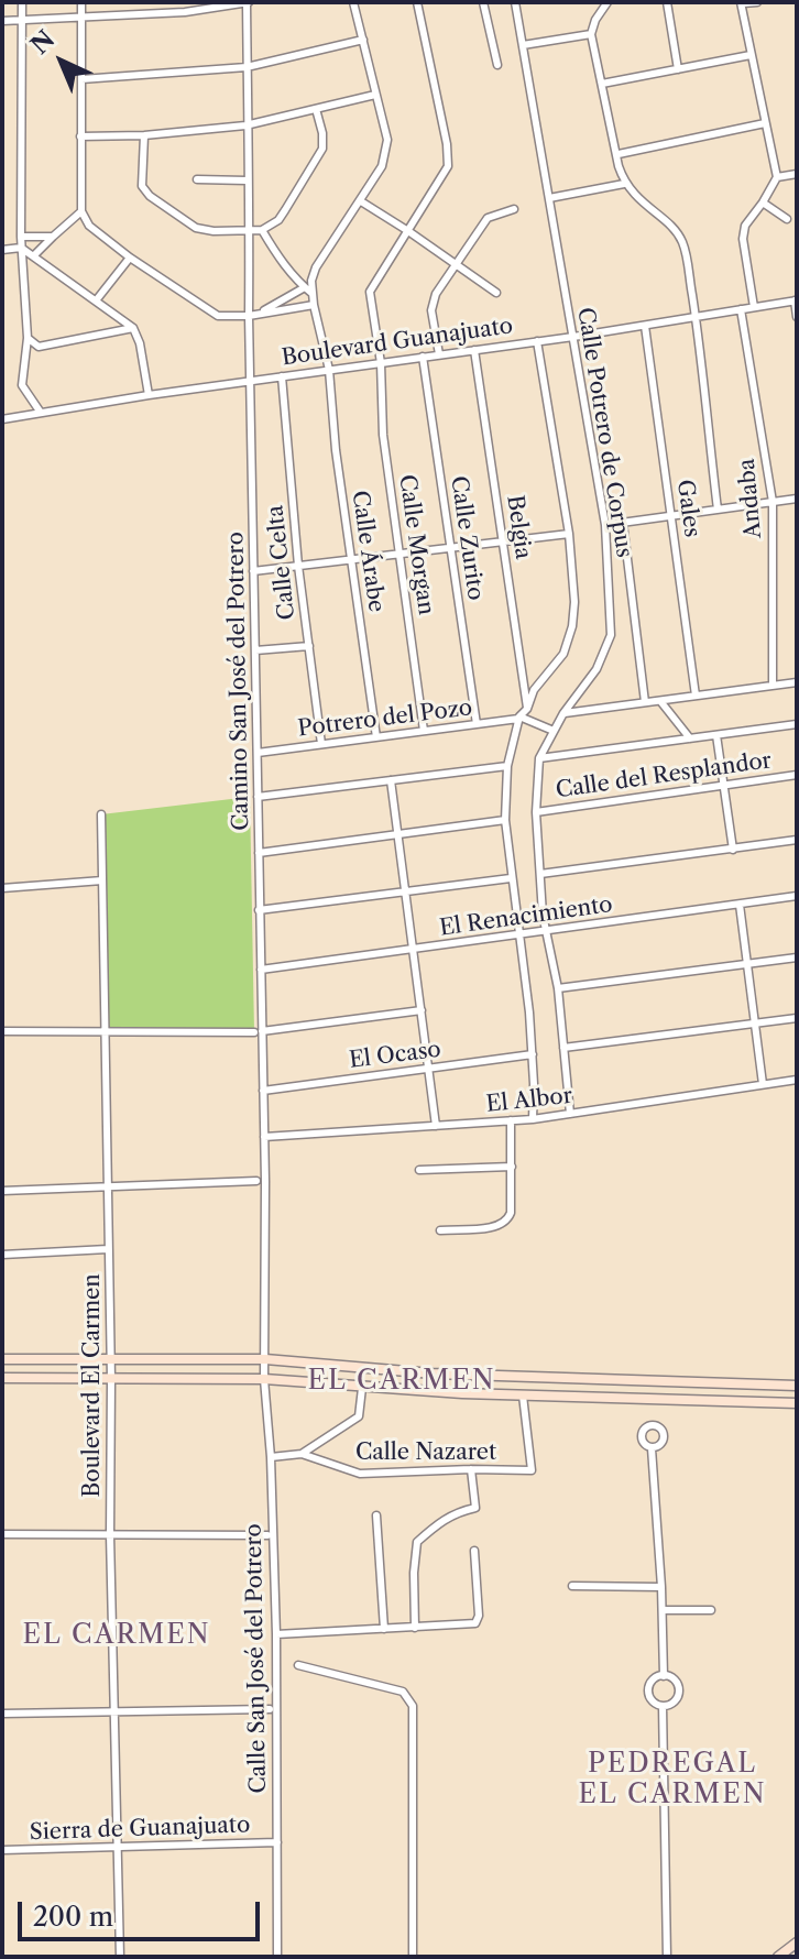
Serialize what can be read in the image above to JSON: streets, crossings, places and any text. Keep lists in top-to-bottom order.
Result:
{
  "streets": {
    "street": [
      "Boulevard Guanajuato",
      "Calle Potrero de Corpus",
      "Andaba",
      "Gales",
      "Belgia",
      "Calle Zurito",
      "Calle Morgan",
      "Calle Árabe",
      "Calle Celta",
      "Camino San José del Potrero",
      "Potrero del Pozo",
      "Calle del Resplandor",
      "El Renacimiento",
      "El Ocaso",
      "El Albor",
      "Boulevard El Carmen",
      "Calle Nazaret",
      "Calle San José del Potrero",
      "Sierra de Guanajuato"
    ]
  },
  "crossings": [
    ["Boulevard Guanajuato", "Calle Potrero de Corpus"],
    ["Boulevard Guanajuato", "Andaba"],
    ["Boulevard Guanajuato", "Gales"],
    ["Boulevard Guanajuato", "Belgia"],
    ["Boulevard Guanajuato", "Calle Zurito"],
    ["Boulevard Guanajuato", "Calle Morgan"],
    ["Boulevard Guanajuato", "Calle Árabe"],
    ["Boulevard Guanajuato", "Calle Celta"],
    ["Boulevard Guanajuato", "Camino San José del Potrero"],
    ["Calle Potrero de Corpus", "Calle del Resplandor"],
    ["Calle Potrero de Corpus", "El Renacimiento"],
    ["Calle Potrero de Corpus", "El Albor"],
    ["Calle Zurito", "Potrero del Pozo"],
    ["Calle Morgan", "Potrero del Pozo"],
    ["Calle Árabe", "Potrero del Pozo"],
    ["Calle Celta", "Potrero del Pozo"],
    ["Camino San José del Potrero", "Potrero del Pozo"],
    ["Camino San José del Potrero", "El Renacimiento"],
    ["Camino San José del Potrero", "El Ocaso"],
    ["Camino San José del Potrero", "El Albor"],
    ["Camino San José del Potrero", "Calle San José del Potrero"],
    ["Boulevard El Carmen", "Sierra de Guanajuato"],
    ["Calle Nazaret", "Calle San José del Potrero"],
    ["Calle San José del Potrero", "Sierra de Guanajuato"]
  ],
  "districts": ["EL CARMEN", "EL CARMEN", "PEDREGAL EL CARMEN"],
  "scale_bar": "200 m",
  "north": "top left"
}
